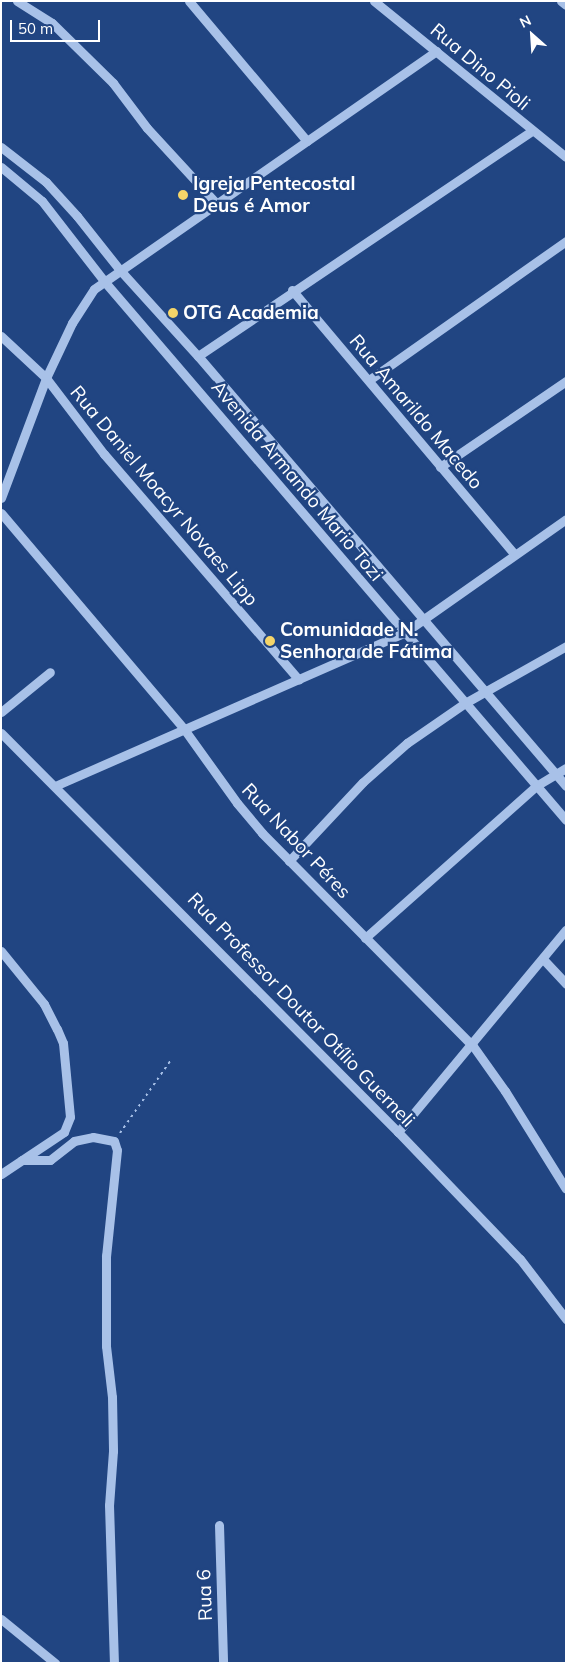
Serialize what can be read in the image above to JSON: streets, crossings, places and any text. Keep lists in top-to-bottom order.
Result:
{
  "streets": {
    "street": [
      "Rua Dino Pioli",
      "Rua Amarildo Macedo",
      "Avenida Armando Mario Tozi",
      "Rua Daniel Moacyr Novaes Lipp",
      "Rua Nabor Péres",
      "Rua Professor Doutor Otílio Guerneli",
      "Rua 6"
    ]
  },
  "places": ["Igreja Pentecostal Deus é Amor", "OTG Academia", "Comunidade N. Senhora de Fátima"],
  "scale_bar": "50 m",
  "north": "top left"
}
